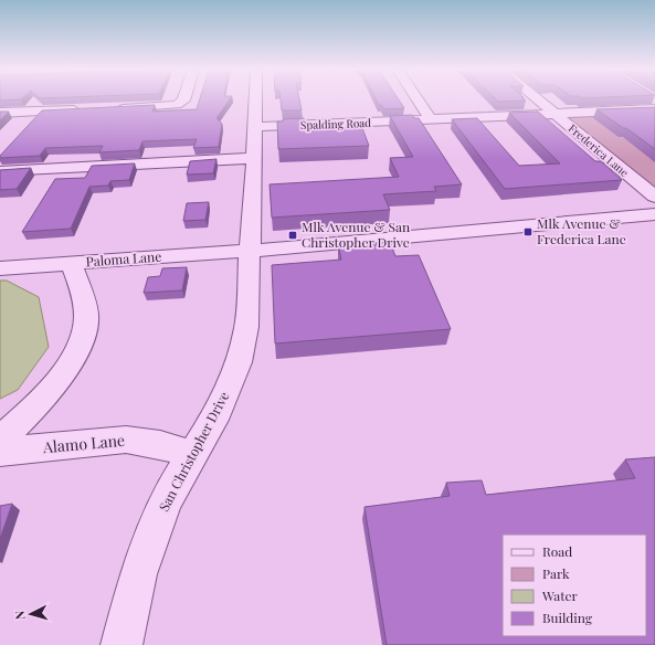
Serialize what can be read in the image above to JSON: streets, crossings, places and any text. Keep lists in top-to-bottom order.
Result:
{
  "streets": {
    "street": [
      "Spalding Road",
      "Frederica Lane",
      "Paloma Lane",
      "Alamo Lane",
      "San Christopher Drive"
    ]
  },
  "crossings": [
    ["Spalding Road", "Frederica Lane"],
    ["Spalding Road", "San Christopher Drive"],
    ["Paloma Lane", "San Christopher Drive"],
    ["Alamo Lane", "San Christopher Drive"]
  ],
  "places": {
    "transit": ["Mlk Avenue & Frederica Lane", "Mlk Avenue & San Christopher Drive"]
  },
  "legend": [
    "Road",
    "Park",
    "Water",
    "Building"
  ],
  "north": "left"
}
